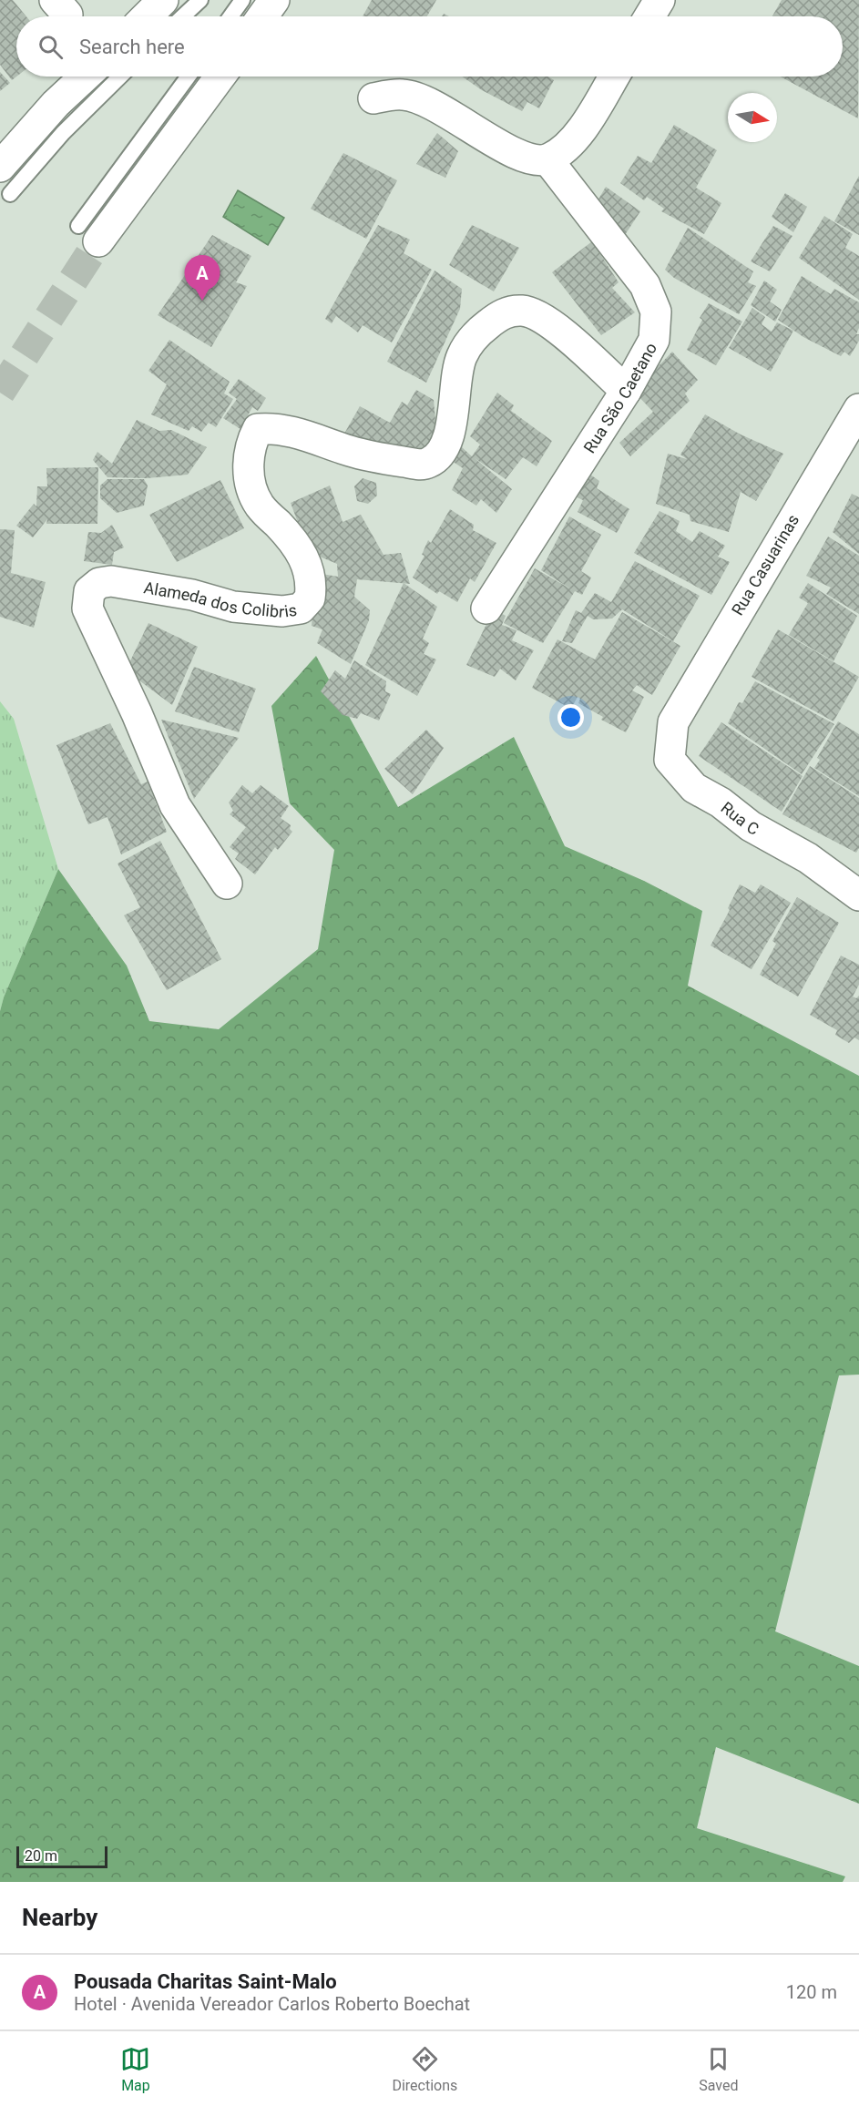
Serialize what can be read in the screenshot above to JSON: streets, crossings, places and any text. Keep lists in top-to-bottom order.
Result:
{
  "streets": {
    "street": [
      "Rua São Caetano",
      "Rua Casuarinas",
      "Alameda dos Colibris",
      "Rua C"
    ]
  },
  "crossings": [
    ["Rua São Caetano", "Alameda dos Colibris"],
    ["Rua Casuarinas", "Rua C"]
  ],
  "scale_bar": "20 m",
  "north": "right",
  "page": {
    "search": "Search here",
    "pins": "A",
    "scale": "20 m",
    "heading": "Nearby",
    "list": [
      {
        "mark": "A",
        "name": "Pousada Charitas Saint-Malo",
        "note": "Hotel · Avenida Vereador Carlos Roberto Boechat",
        "value": "120 m"
      }
    ],
    "nav": ["Map", "Directions", "Saved"]
  }
}
